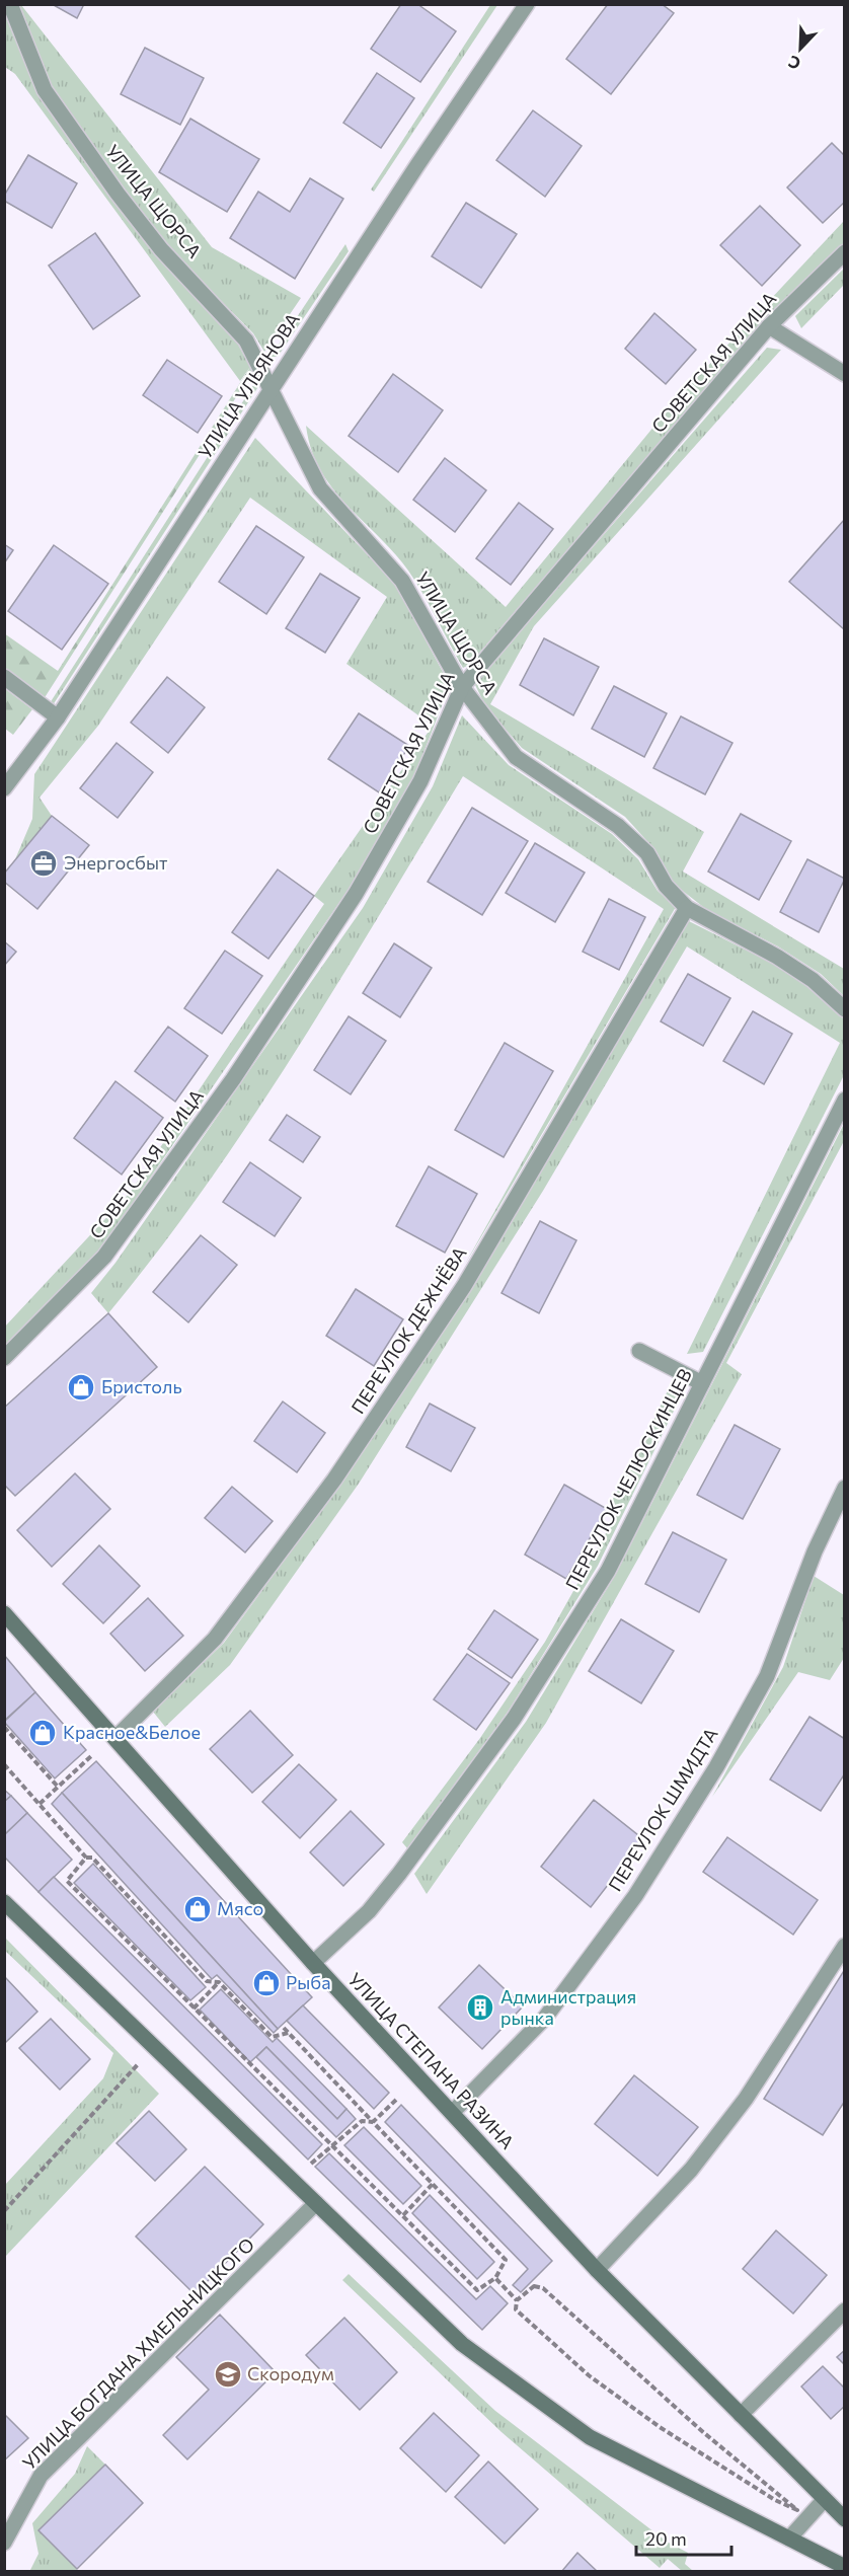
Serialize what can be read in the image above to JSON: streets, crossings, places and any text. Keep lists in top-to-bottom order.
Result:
{
  "streets": {
    "main road": ["УЛИЦА СТЕПАНА РАЗИНА"],
    "street": [
      "УЛИЦА ЩОРСА",
      "СОВЕТСКАЯ УЛИЦА",
      "УЛИЦА УЛЬЯНОВА",
      "ПЕРЕУЛОК ДЕЖНЁВА",
      "ПЕРЕУЛОК ЧЕЛЮСКИНЦЕВ",
      "ПЕРЕУЛОК ШМИДТА",
      "УЛИЦА БОГДАНА ХМЕЛЬНИЦКОГО"
    ]
  },
  "crossings": [
    ["УЛИЦА ЩОРСА", "СОВЕТСКАЯ УЛИЦА"],
    ["УЛИЦА ЩОРСА", "УЛИЦА УЛЬЯНОВА"],
    ["УЛИЦА ЩОРСА", "ПЕРЕУЛОК ДЕЖНЁВА"],
    ["ПЕРЕУЛОК ДЕЖНЁВА", "УЛИЦА СТЕПАНА РАЗИНА"],
    ["ПЕРЕУЛОК ЧЕЛЮСКИНЦЕВ", "УЛИЦА СТЕПАНА РАЗИНА"],
    ["ПЕРЕУЛОК ШМИДТА", "УЛИЦА СТЕПАНА РАЗИНА"]
  ],
  "places": {
    "office": ["Энергосбыт"],
    "shop": [
      "Бристоль",
      "Красное&Белое",
      "Мясо",
      "Рыба"
    ],
    "building": ["Администрация рынка"],
    "school or university": ["Скородум"]
  },
  "scale_bar": "20 m",
  "north": "bottom left"
}
